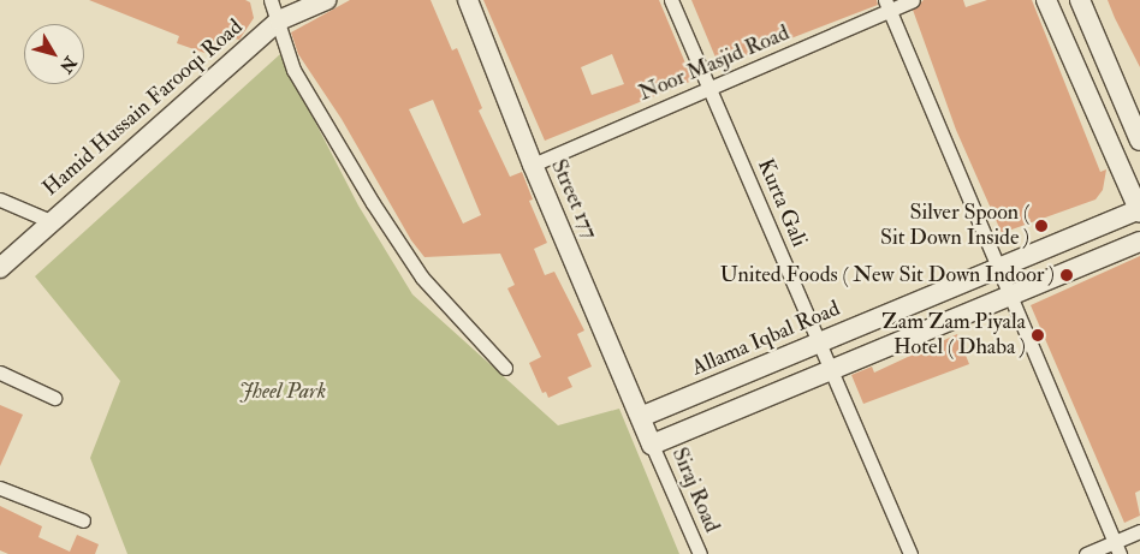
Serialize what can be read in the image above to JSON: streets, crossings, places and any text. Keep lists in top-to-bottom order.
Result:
{
  "streets": {
    "street": [
      "Noor Masjid Road",
      "Hamid Hussain Farooqi Road",
      "Street 177",
      "Kurta Gali",
      "Allama Iqbal Road",
      "Siraj Road"
    ]
  },
  "crossings": [
    ["Noor Masjid Road", "Street 177"],
    ["Noor Masjid Road", "Kurta Gali"],
    ["Street 177", "Allama Iqbal Road"],
    ["Street 177", "Siraj Road"],
    ["Kurta Gali", "Allama Iqbal Road"]
  ],
  "parks": ["Jheel Park"],
  "places": ["Silver Spoon ( Sit Down Inside )", "United Foods ( New Sit Down Indoor )", "Zam Zam Piyala Hotel ( Dhaba )"],
  "north": "bottom right"
}
